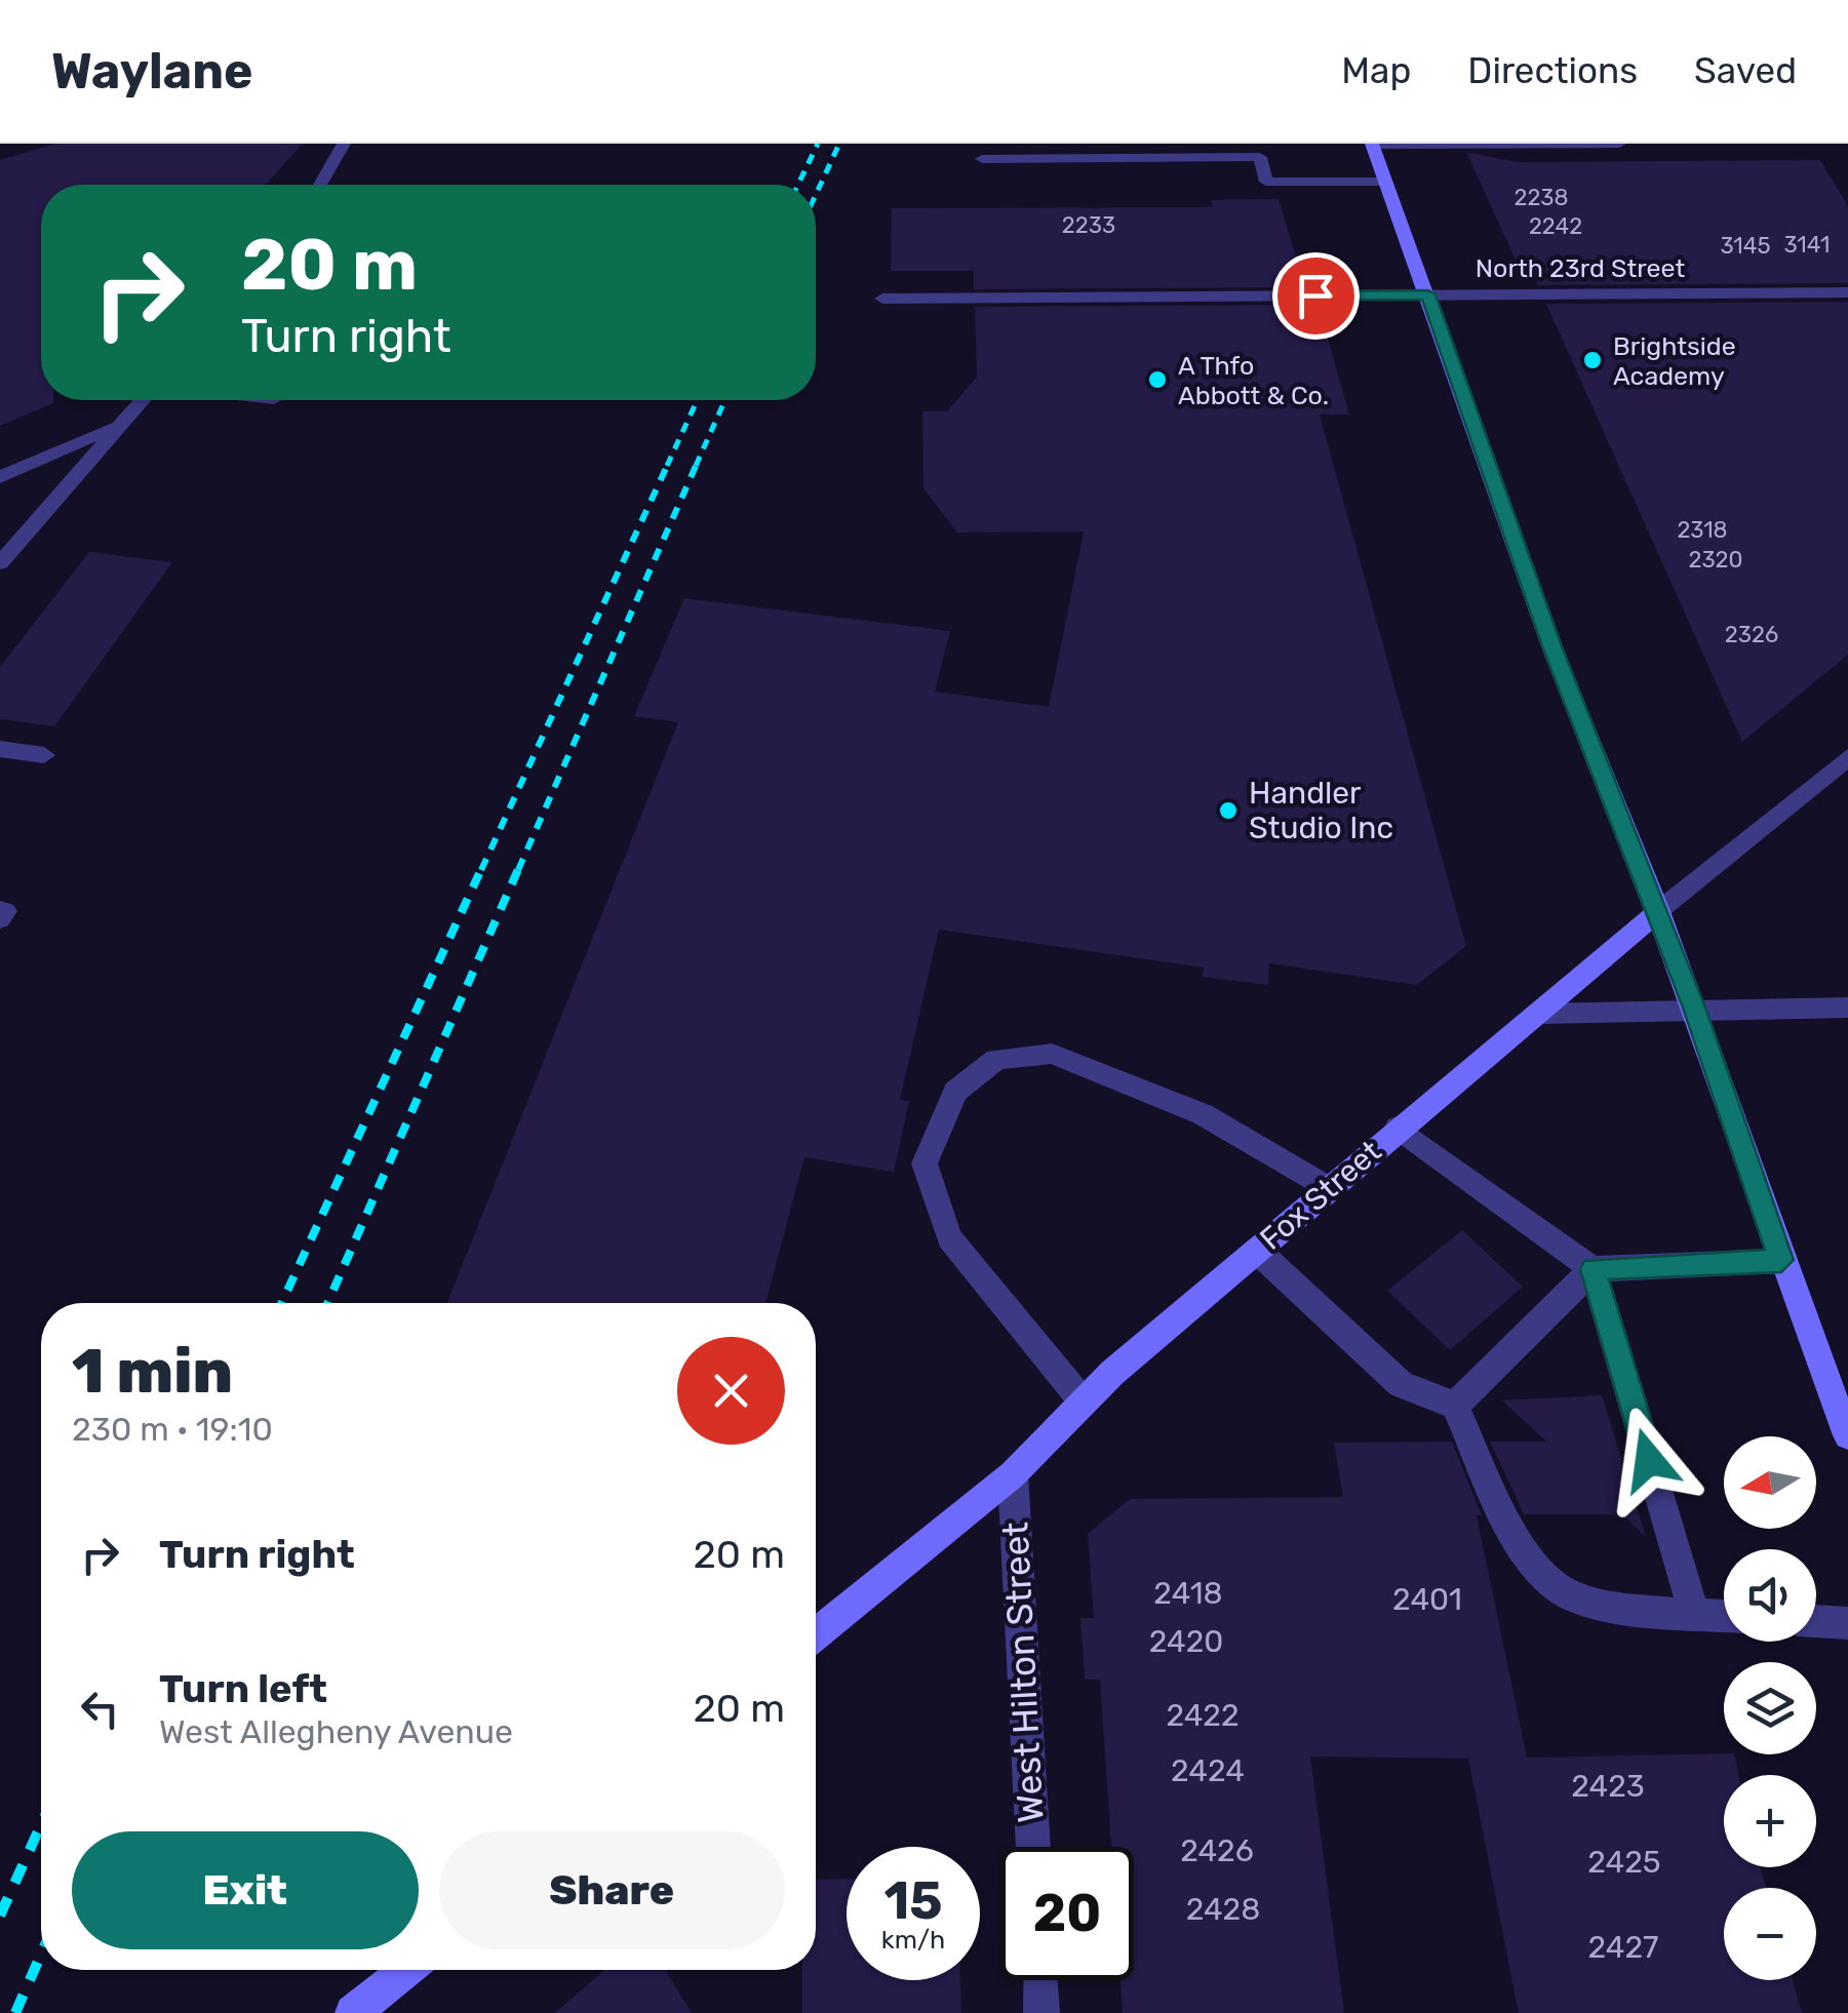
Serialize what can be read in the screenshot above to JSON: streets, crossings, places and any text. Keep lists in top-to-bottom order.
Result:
{
  "streets": {
    "main road": ["Fox Street"],
    "street": ["North 23rd Street", "West Hilton Street"]
  },
  "crossings": [
    ["Fox Street", "West Hilton Street"]
  ],
  "places": ["Brightside Academy", "A Thfo Abbott & Co.", "Handler Studio Inc"],
  "house_numbers": [
    "2238",
    "2233",
    "2242",
    "3141",
    "3145",
    "2318",
    "2320",
    "2326",
    "2418",
    "2401",
    "2420",
    "2422",
    "2424",
    "2423",
    "2426",
    "2425",
    "2428",
    "2427"
  ],
  "north": "left",
  "page": {
    "header": "Waylane",
    "nav": ["Map", "Directions", "Saved"],
    "turn": ["20 m", "Turn right"],
    "heading": ["1 min", "230 m · 19:10"],
    "map_buttons": ["+", "−"],
    "list": [
      {
        "name": "Turn right",
        "value": "20 m"
      },
      {
        "name": "Turn left",
        "note": "West Allegheny Avenue",
        "value": "20 m"
      }
    ],
    "buttons": ["Exit", "Share"],
    "speed": "15 km/h",
    "limit": "20"
  }
}
